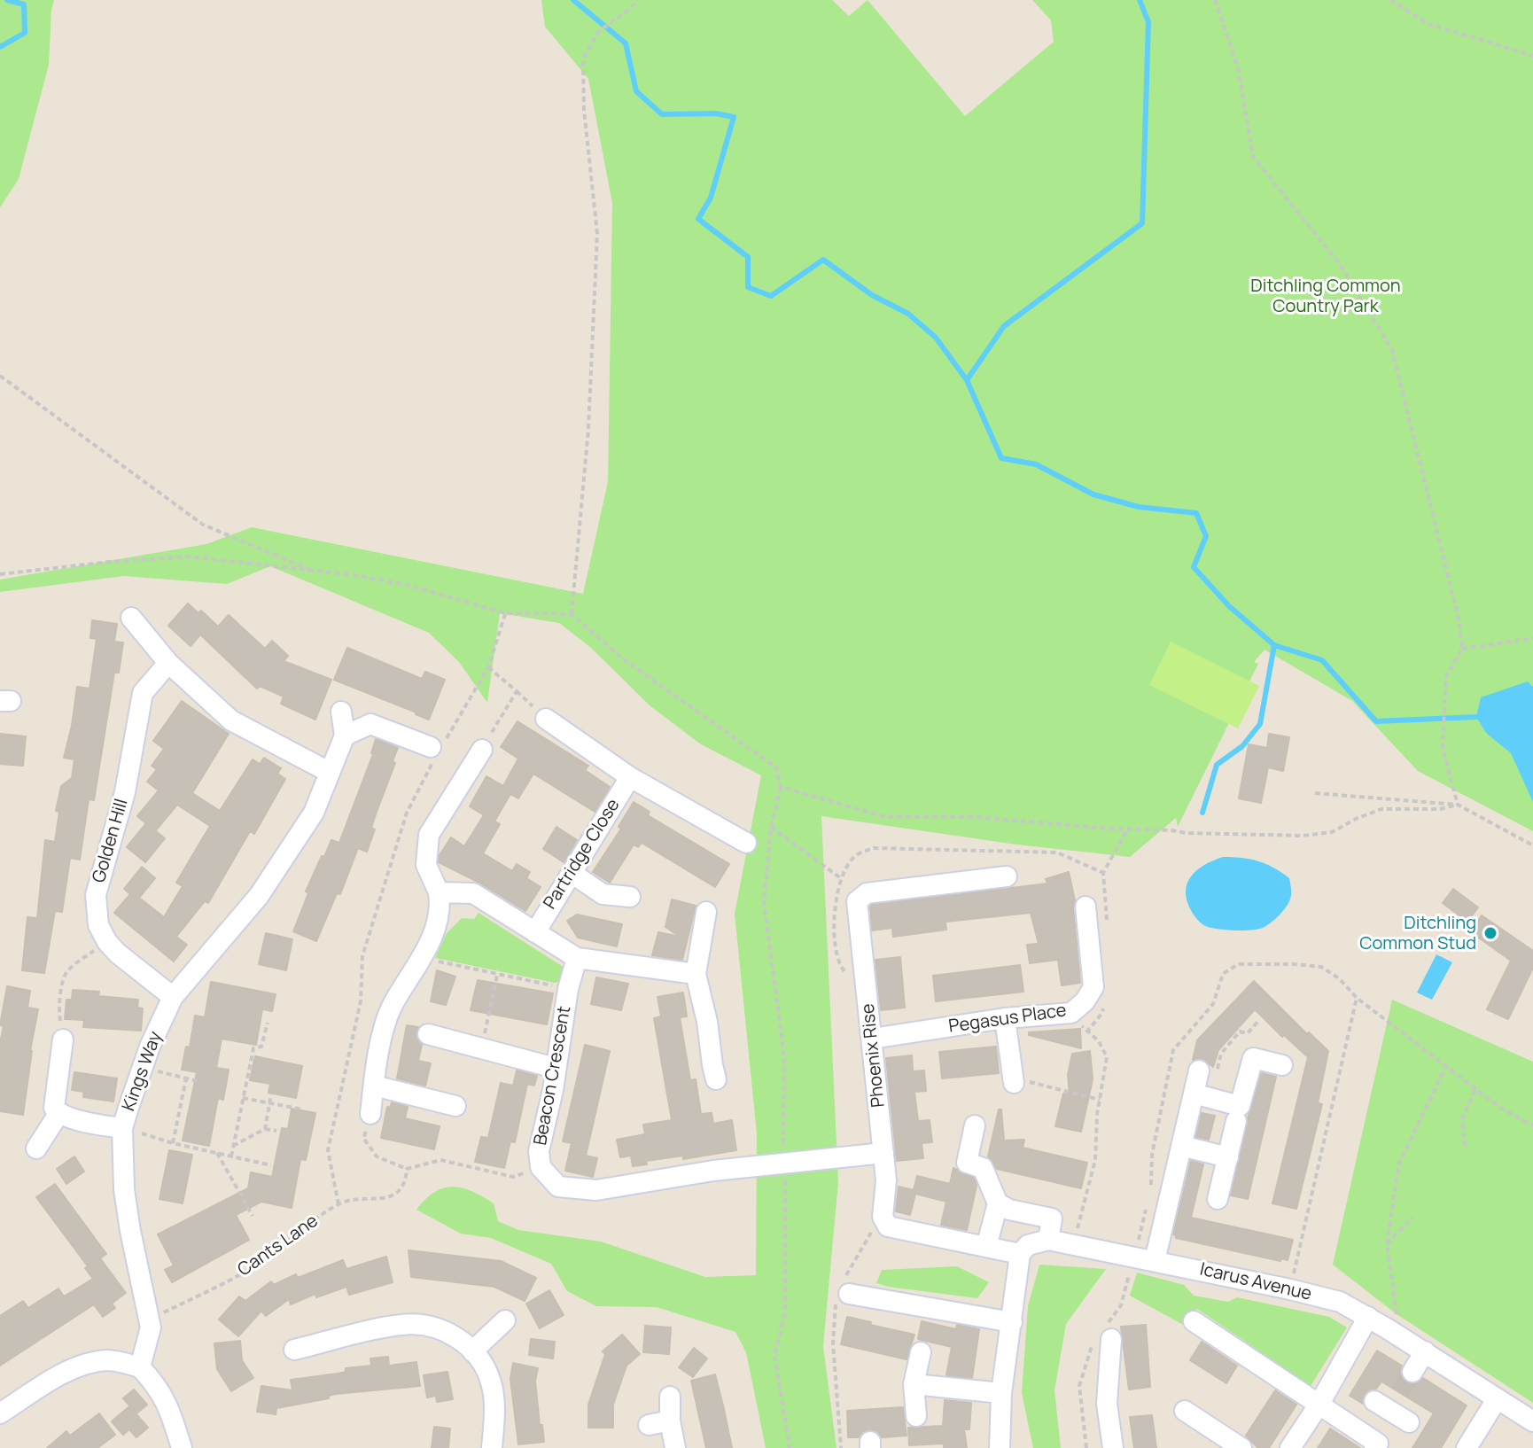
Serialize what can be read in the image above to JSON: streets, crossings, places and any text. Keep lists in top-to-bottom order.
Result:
{
  "streets": {
    "street": [
      "Golden Hill",
      "Partridge Close",
      "Pegasus Place",
      "Phoenix Rise",
      "Kings Way",
      "Beacon Crescent",
      "Icarus Avenue"
    ],
    "path": ["Cants Lane"]
  },
  "crossings": [
    ["Pegasus Place", "Phoenix Rise"],
    ["Phoenix Rise", "Beacon Crescent"],
    ["Kings Way", "Cants Lane"]
  ],
  "parks": ["Ditchling Common Country Park"],
  "places": ["Ditchling Common Stud"]
}
